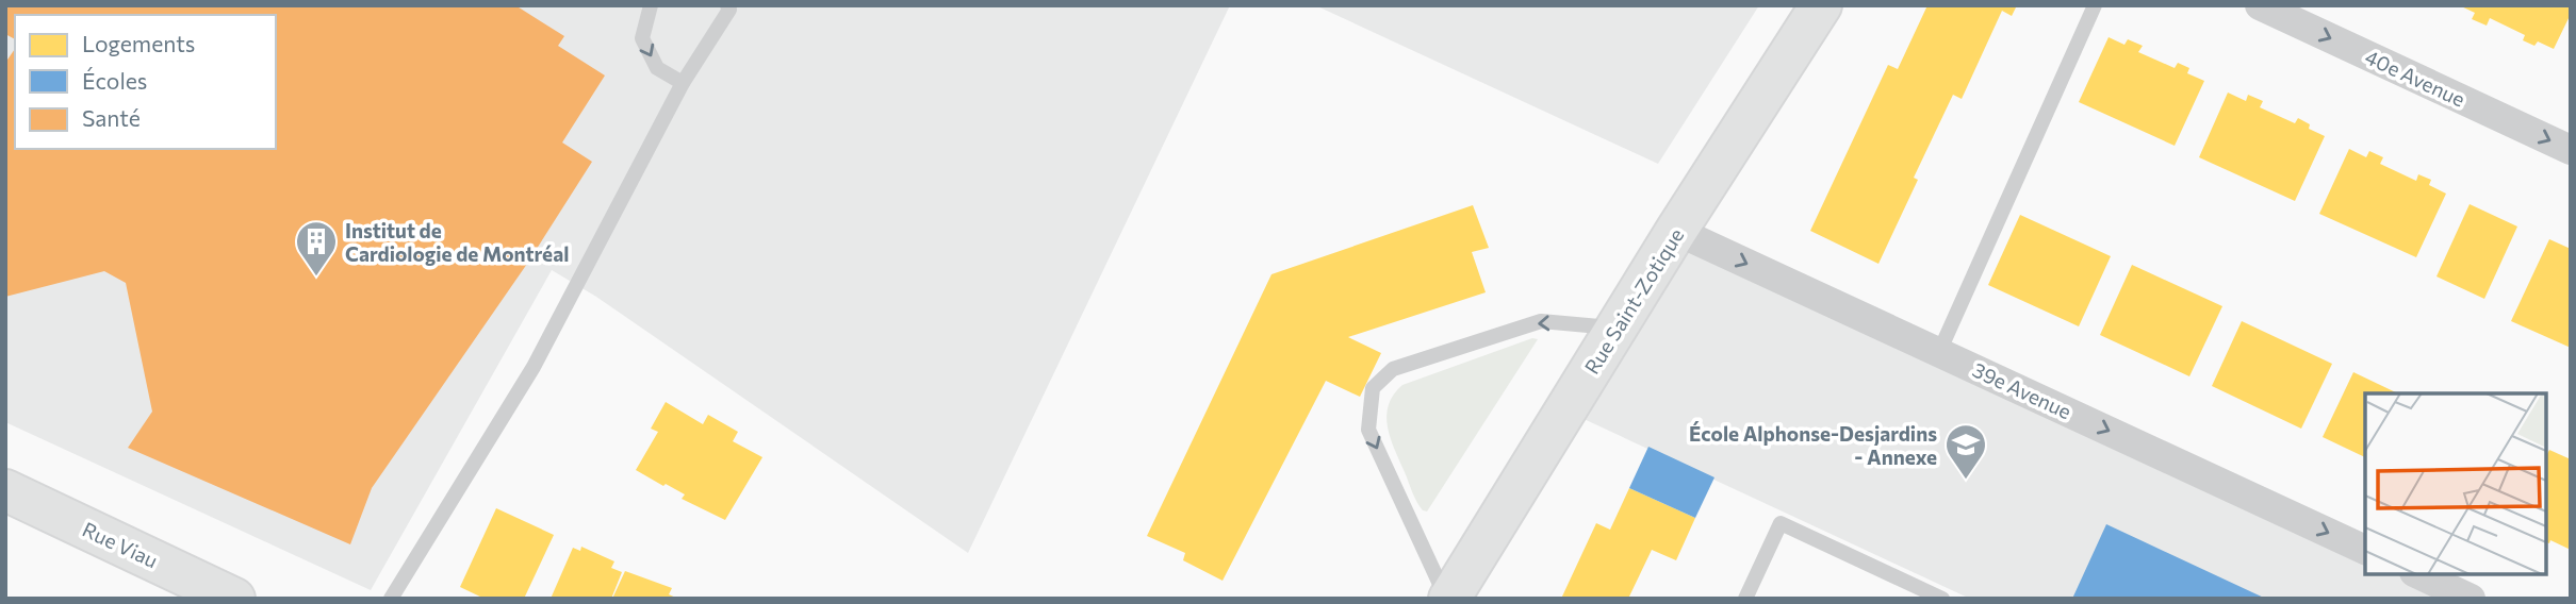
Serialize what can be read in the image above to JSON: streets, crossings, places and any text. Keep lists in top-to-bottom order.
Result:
{
  "streets": {
    "street": [
      "40e Avenue",
      "Rue Saint-Zotique",
      "39e Avenue",
      "Rue Viau"
    ]
  },
  "crossings": [
    ["Rue Saint-Zotique", "39e Avenue"]
  ],
  "one_way": ["40e Avenue", "39e Avenue"],
  "places": {
    "building": ["Institut de Cardiologie de Montréal"],
    "school or university": ["École Alphonse-Desjardins - Annexe"]
  },
  "legend": ["Logements", "Écoles", "Santé"]
}
